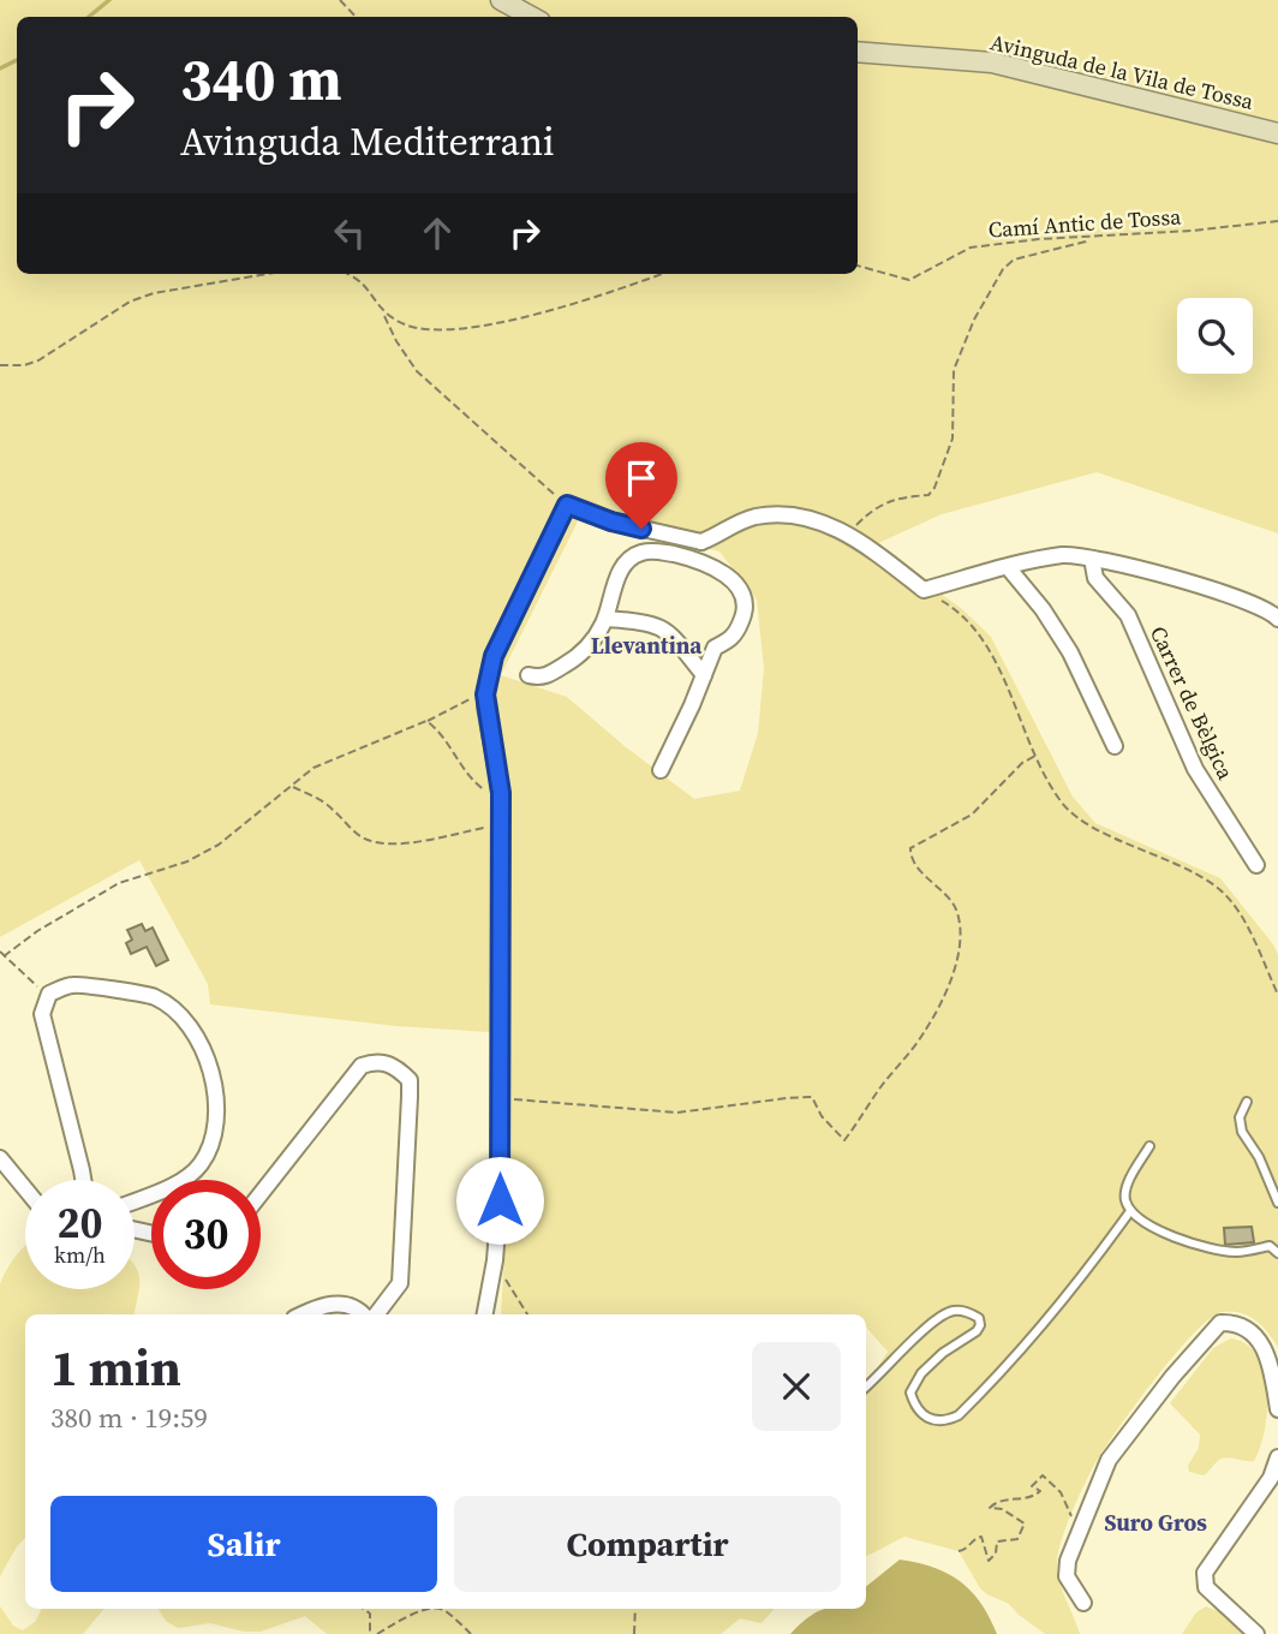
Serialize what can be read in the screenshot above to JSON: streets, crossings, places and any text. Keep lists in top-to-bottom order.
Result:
{
  "streets": {
    "main road": ["Avinguda de la Vila de Tossa"],
    "street": ["Carrer de Bèlgica"],
    "path": ["Camí Antic de Tossa"]
  },
  "districts": ["Llevantina", "Suro Gros"],
  "page": {
    "turn": ["340 m", "Avinguda Mediterrani"],
    "speed": "20 km/h",
    "limit": "30",
    "heading": ["1 min", "380 m · 19:59"],
    "buttons": ["Salir", "Compartir"]
  }
}
